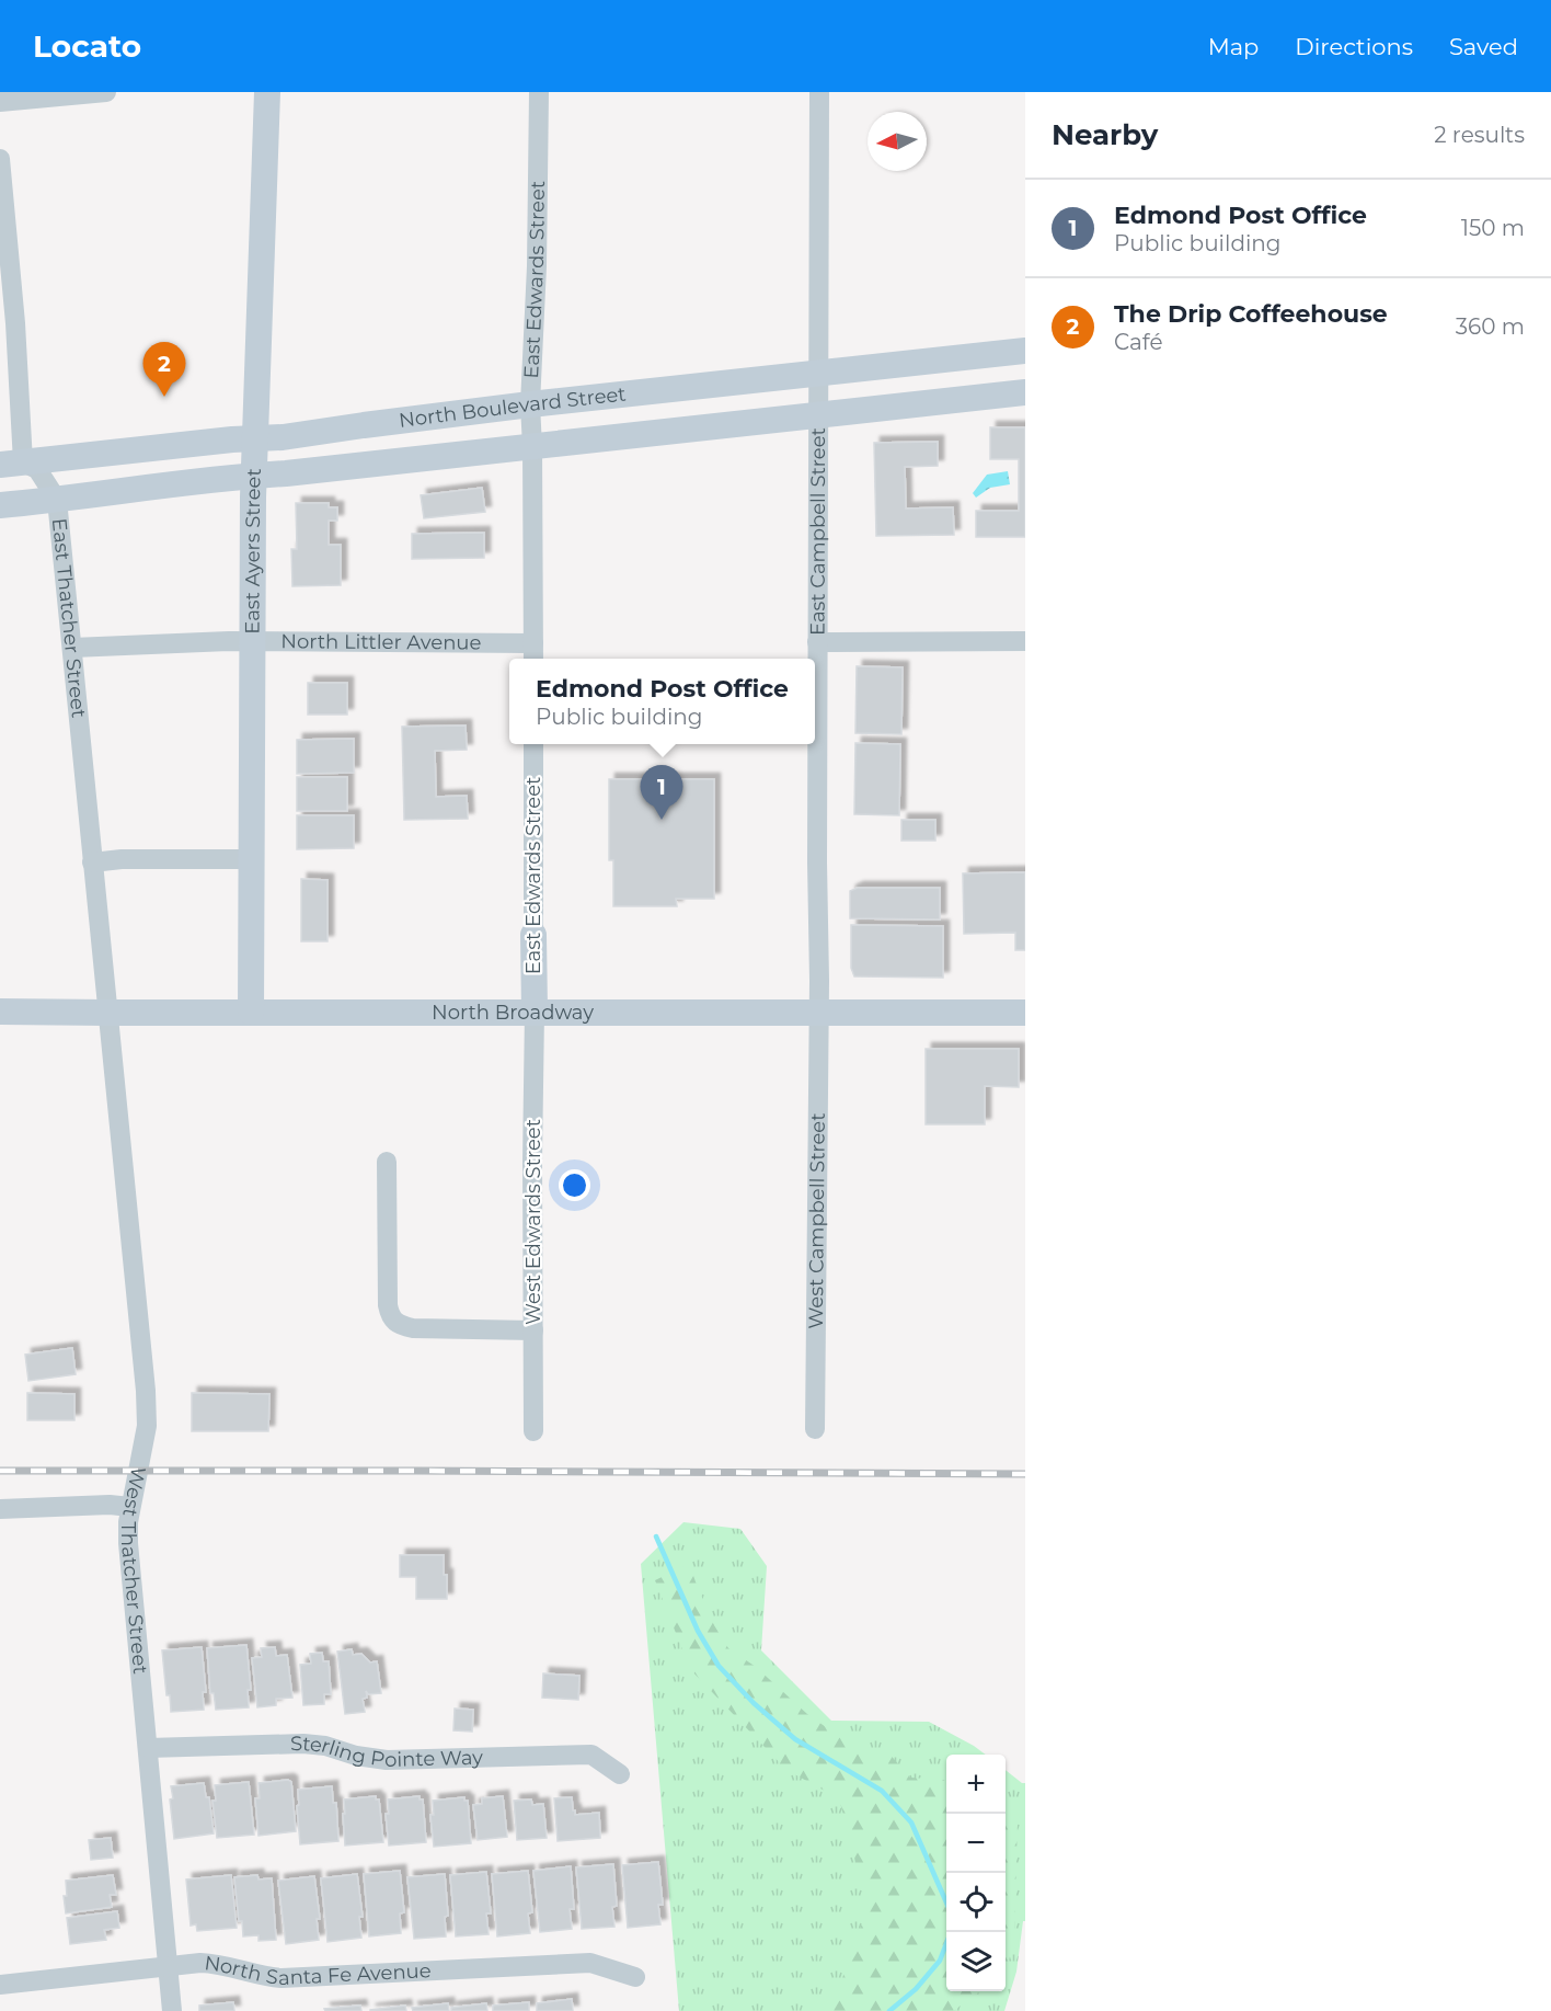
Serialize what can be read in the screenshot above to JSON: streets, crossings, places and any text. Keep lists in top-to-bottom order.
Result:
{
  "streets": {
    "main road": [
      "East Edwards Street",
      "North Boulevard Street",
      "East Ayers Street",
      "North Broadway"
    ],
    "street": [
      "East Campbell Street",
      "East Thatcher Street",
      "North Littler Avenue",
      "West Campbell Street",
      "West Edwards Street",
      "West Thatcher Street",
      "Sterling Pointe Way",
      "North Santa Fe Avenue"
    ]
  },
  "crossings": [
    ["East Edwards Street", "North Boulevard Street"],
    ["East Edwards Street", "North Littler Avenue"],
    ["East Edwards Street", "North Broadway"],
    ["East Edwards Street", "West Edwards Street"],
    ["North Boulevard Street", "East Campbell Street"],
    ["North Boulevard Street", "East Ayers Street"],
    ["North Boulevard Street", "East Thatcher Street"],
    ["East Campbell Street", "North Broadway"],
    ["East Campbell Street", "West Campbell Street"],
    ["East Ayers Street", "North Littler Avenue"],
    ["East Ayers Street", "North Broadway"],
    ["East Thatcher Street", "North Littler Avenue"],
    ["East Thatcher Street", "North Broadway"],
    ["East Thatcher Street", "West Thatcher Street"],
    ["North Broadway", "West Campbell Street"],
    ["North Broadway", "West Edwards Street"],
    ["North Broadway", "West Thatcher Street"],
    ["West Thatcher Street", "Sterling Pointe Way"],
    ["West Thatcher Street", "North Santa Fe Avenue"]
  ],
  "north": "left",
  "page": {
    "header": "Locato",
    "nav": ["Map", "Directions", "Saved"],
    "heading": ["Nearby", "2 results"],
    "list": [
      {
        "mark": "1",
        "name": "Edmond Post Office",
        "note": "Public building",
        "value": "150 m"
      },
      {
        "mark": "2",
        "name": "The Drip Coffeehouse",
        "note": "Café",
        "value": "360 m"
      }
    ],
    "pins": ["2", "1"],
    "popup": ["Edmond Post Office", "Public building"],
    "map_buttons": ["+", "−"]
  }
}
